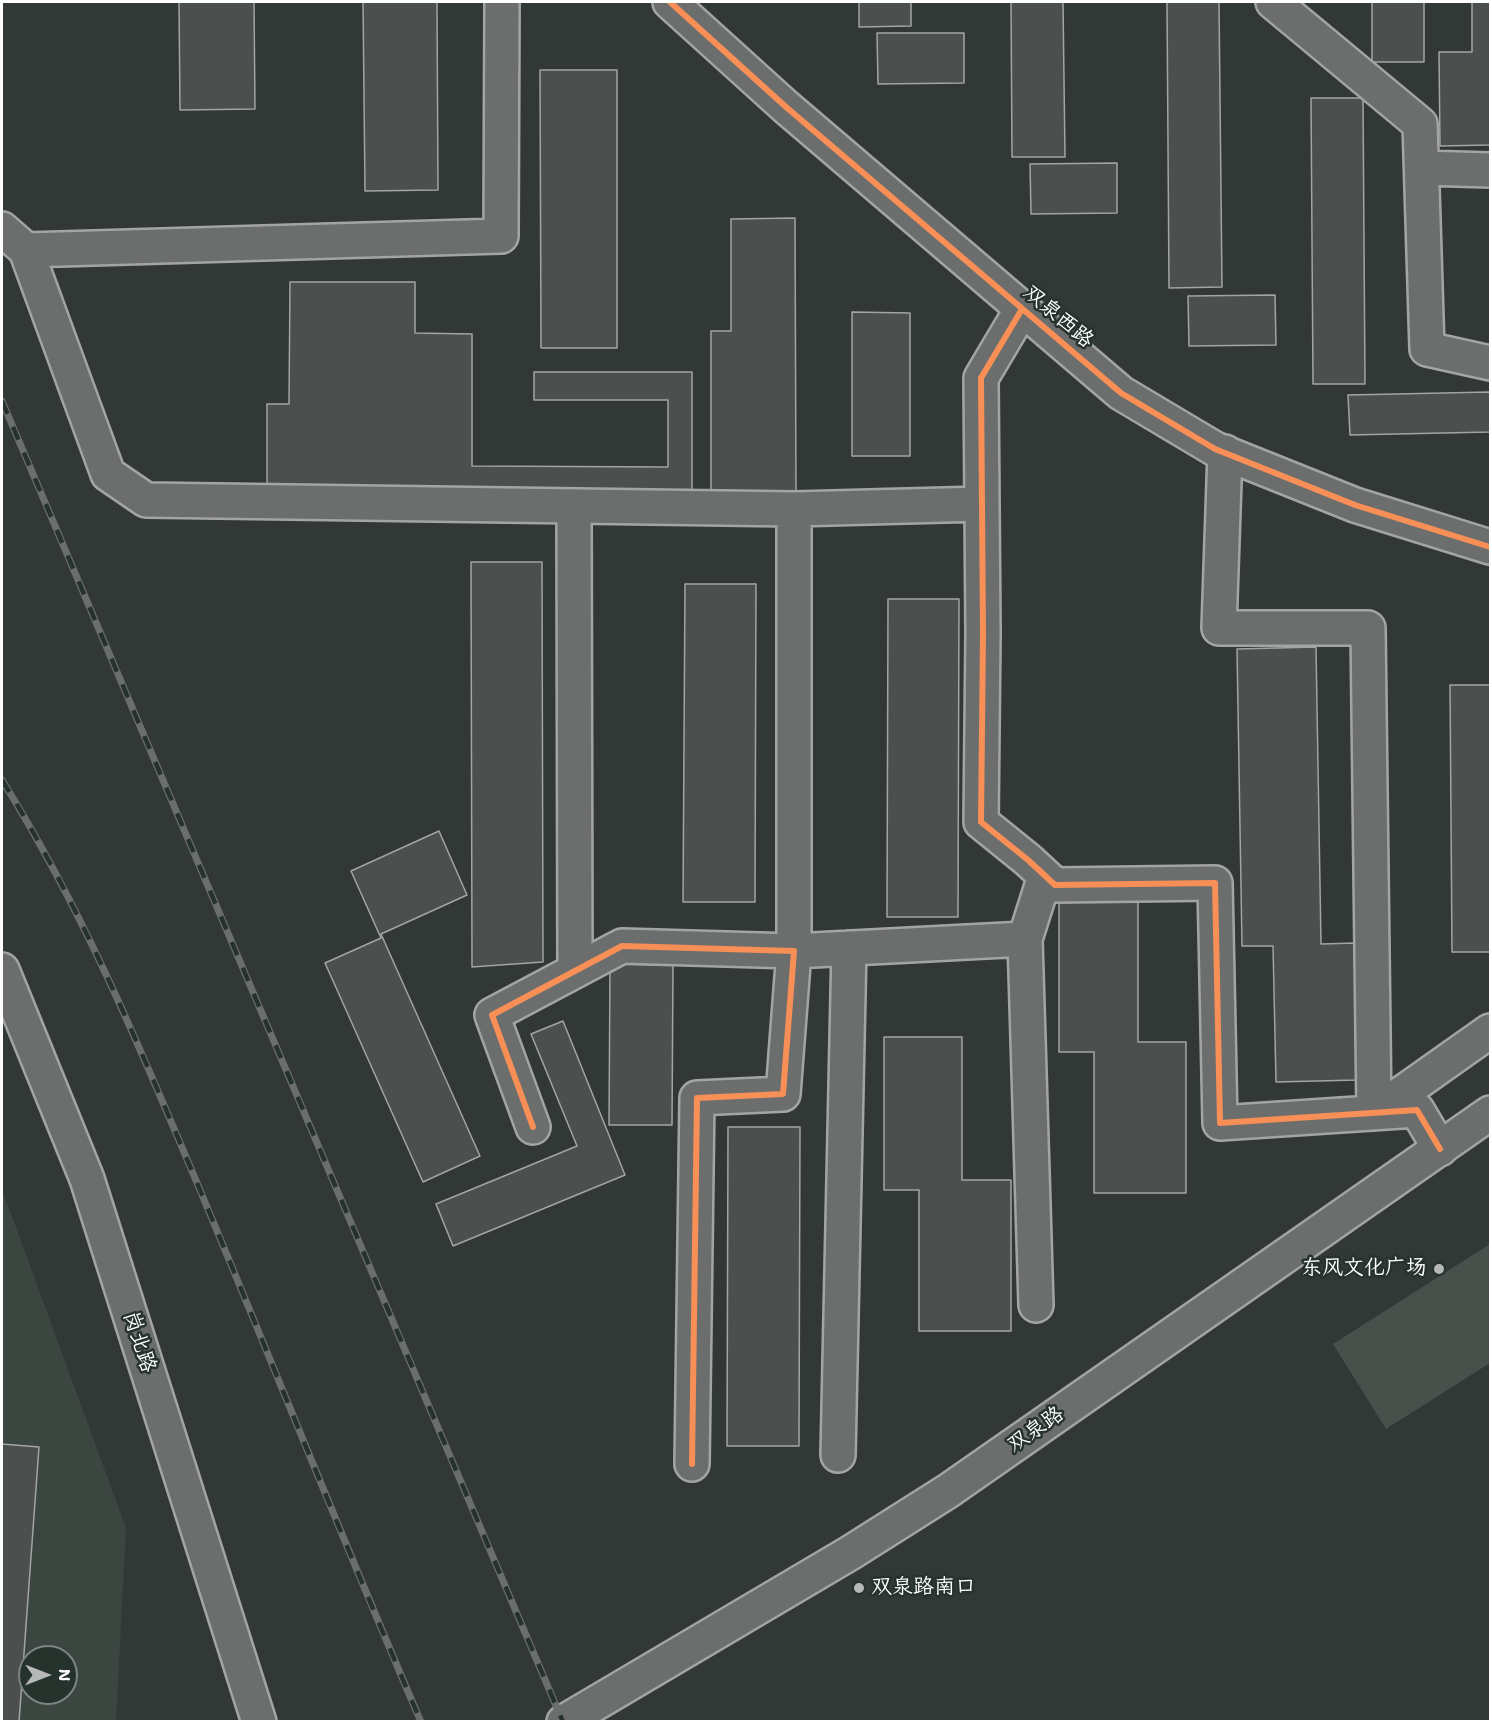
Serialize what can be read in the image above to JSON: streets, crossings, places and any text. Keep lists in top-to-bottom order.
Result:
{
  "streets": {
    "street": ["双泉西路", "岗北路", "双泉路"]
  },
  "places": ["东风文化广场", "双泉路南口"],
  "north": "right"
}
